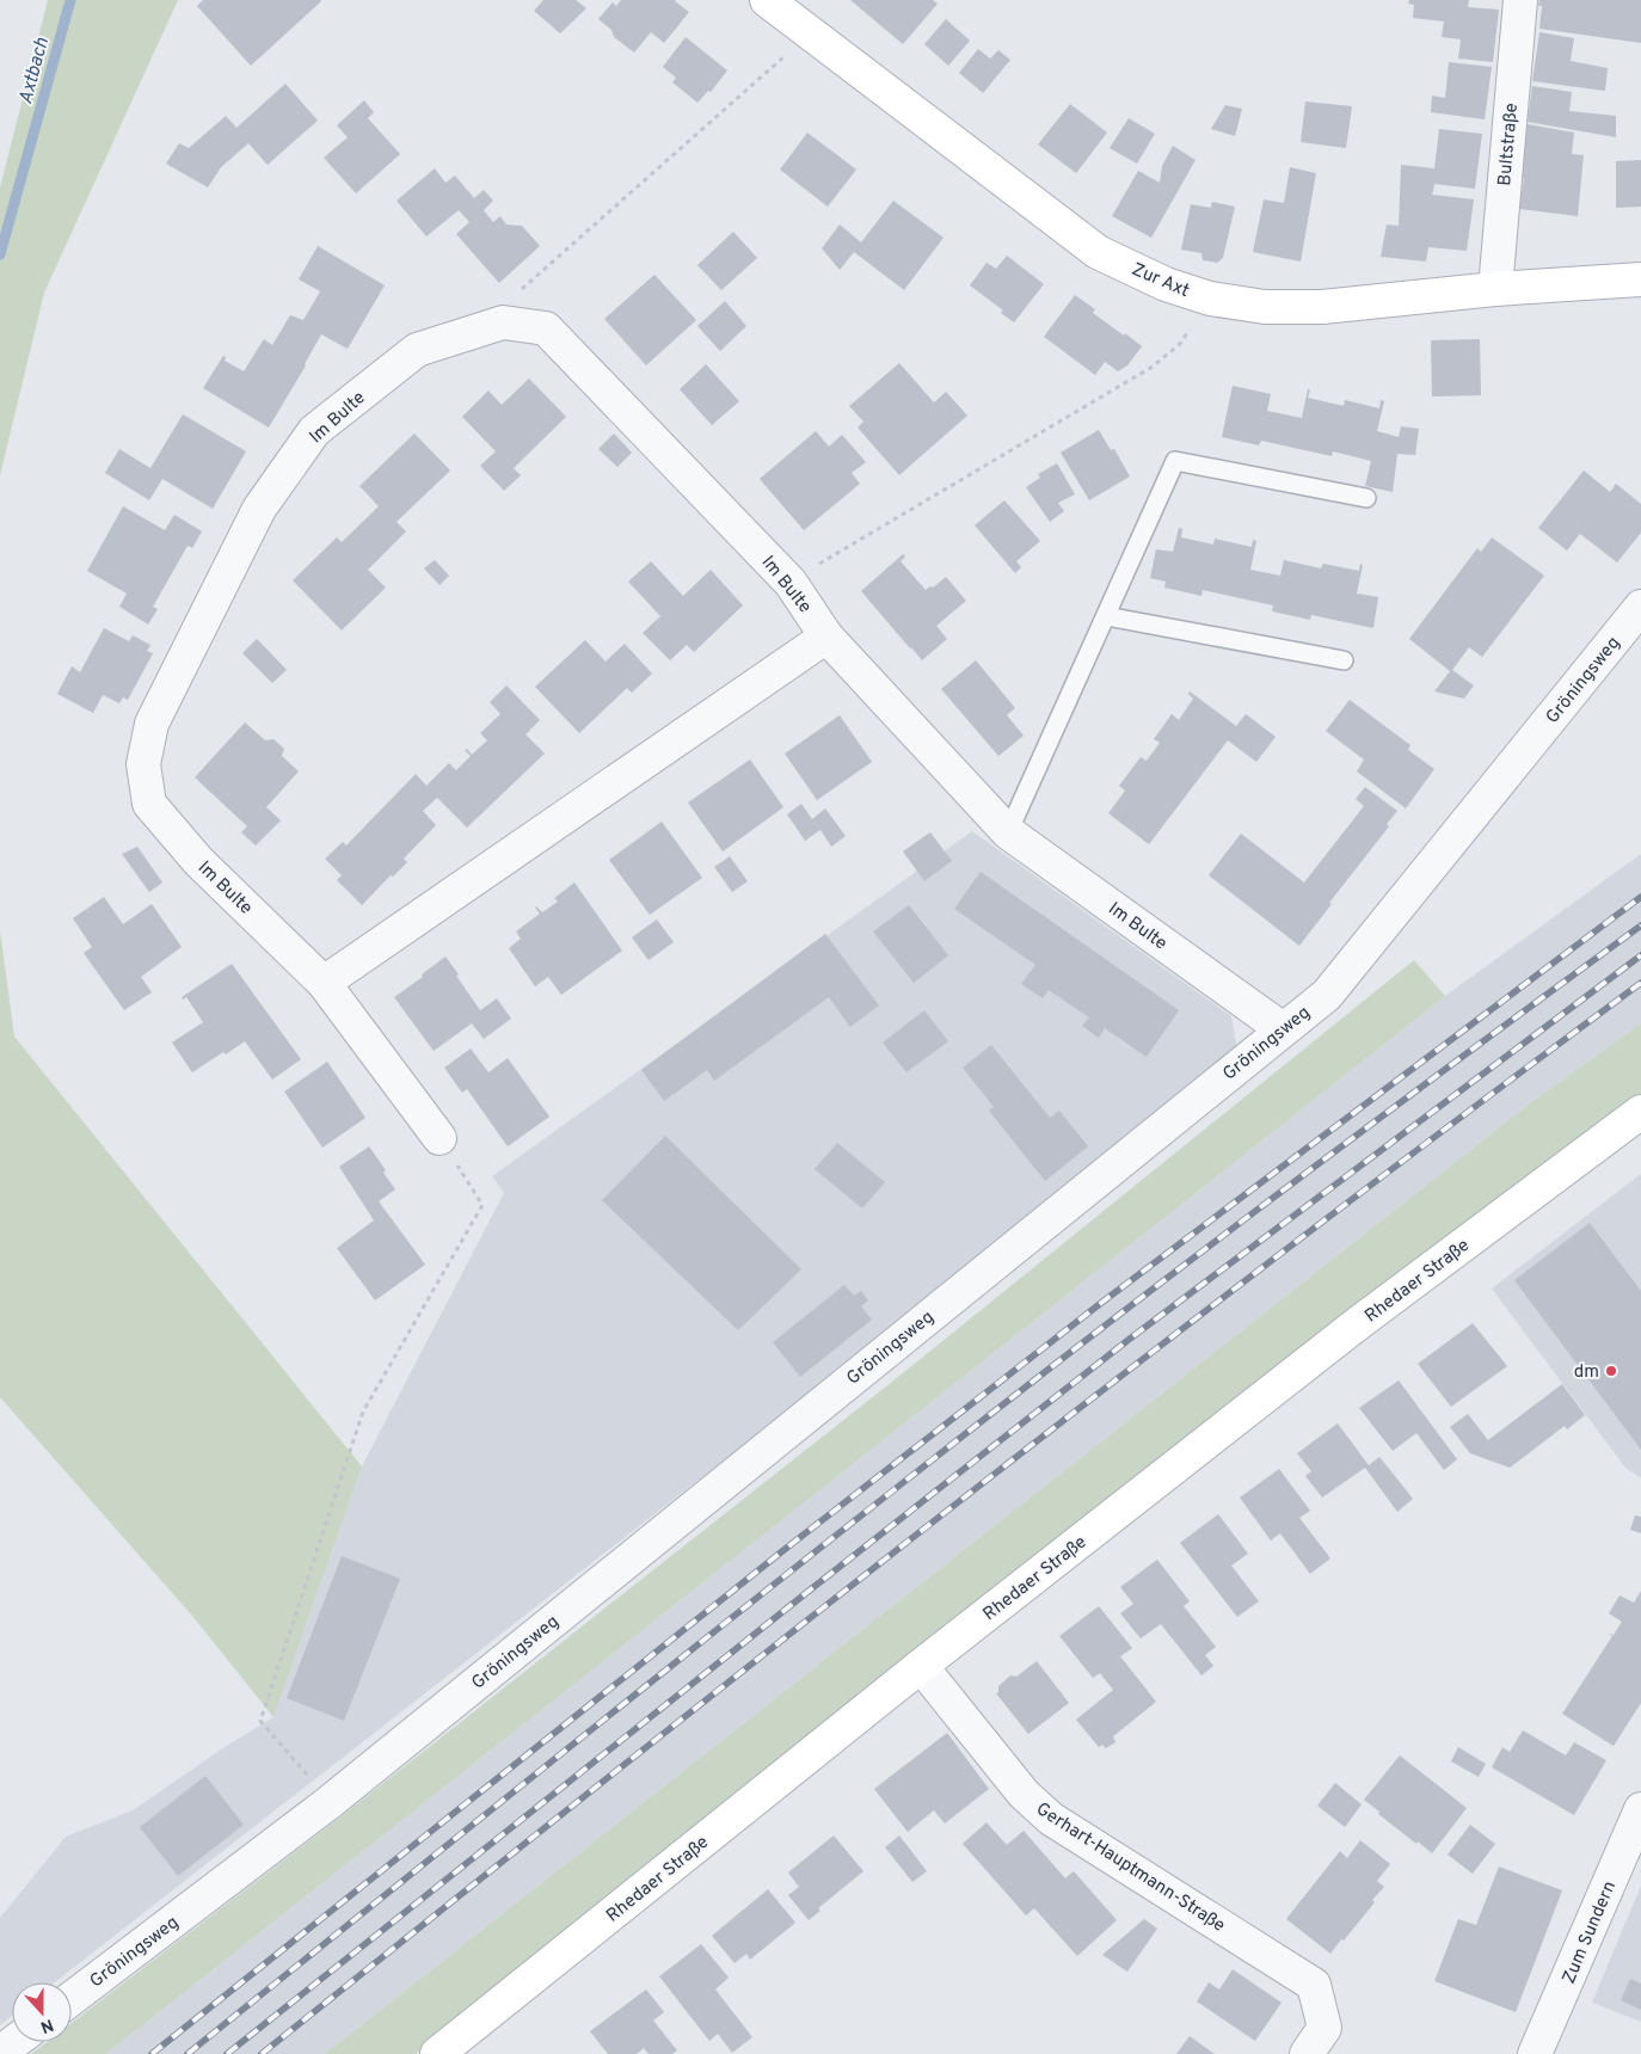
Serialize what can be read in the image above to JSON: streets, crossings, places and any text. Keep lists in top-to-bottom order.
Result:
{
  "streets": {
    "street": [
      "Bultstraße",
      "Zur Axt",
      "Im Bulte",
      "Gröningsweg",
      "Rhedaer Straße",
      "Gerhart-Hauptmann-Straße",
      "Zum Sundern"
    ]
  },
  "crossings": [
    ["Bultstraße", "Zur Axt"],
    ["Im Bulte", "Gröningsweg"],
    ["Rhedaer Straße", "Gerhart-Hauptmann-Straße"]
  ],
  "water": ["Axtbach"],
  "places": ["dm"],
  "north": "bottom"
}
